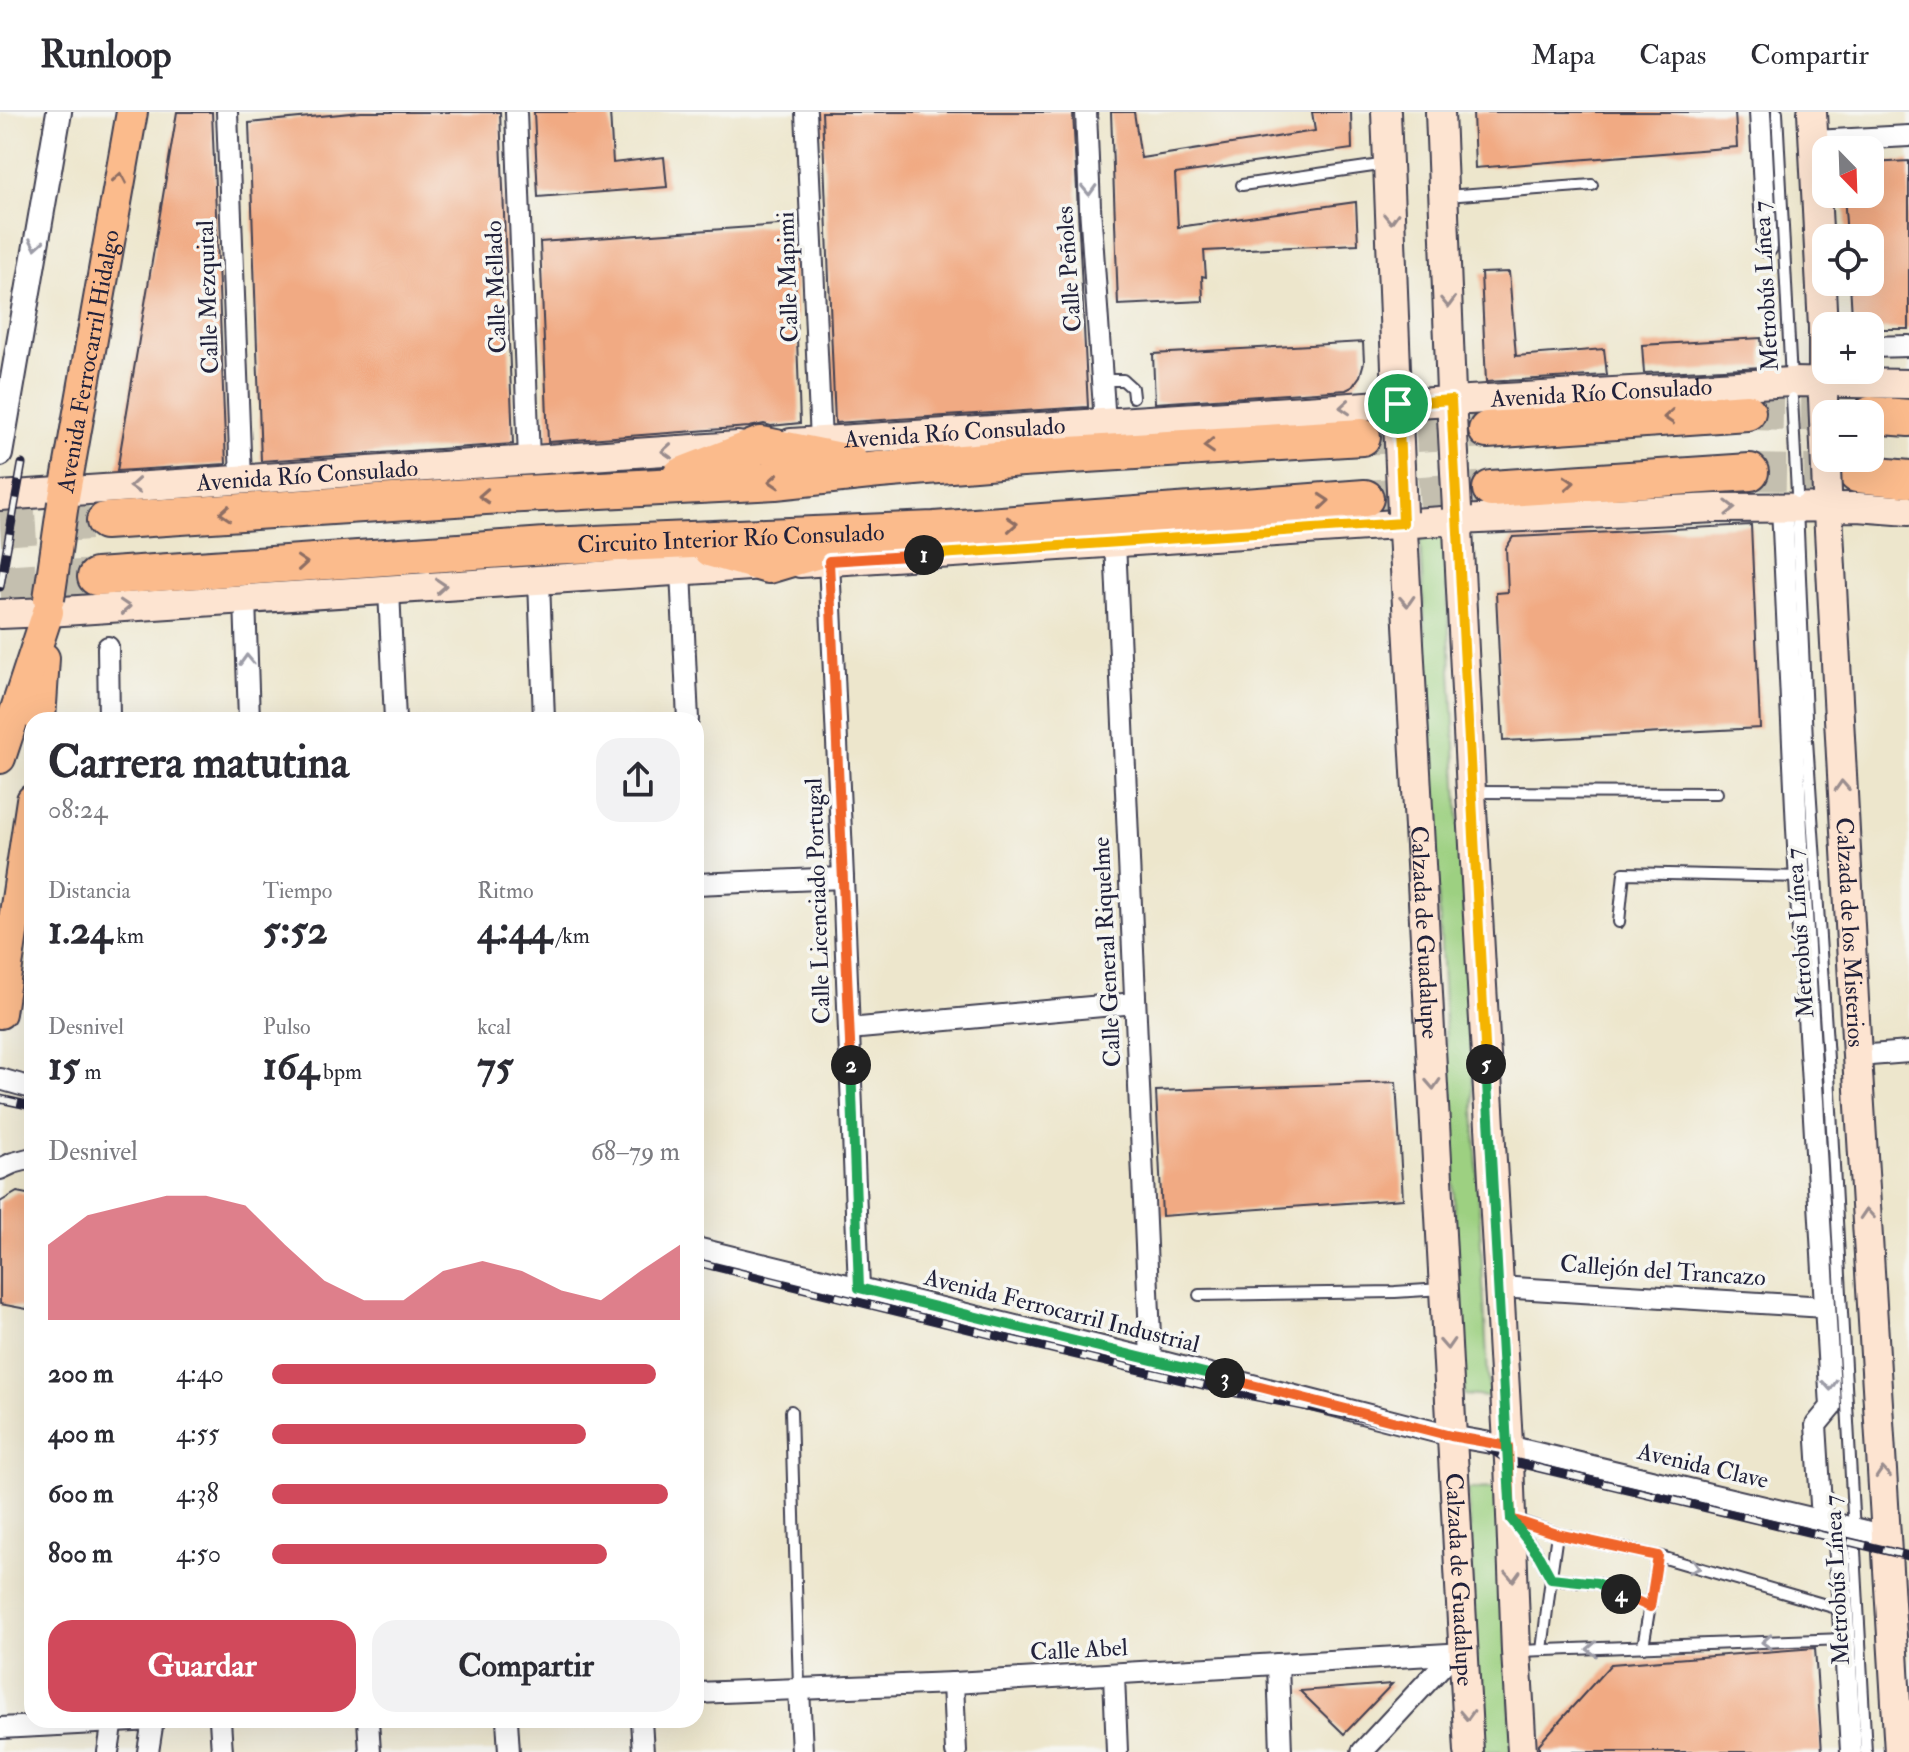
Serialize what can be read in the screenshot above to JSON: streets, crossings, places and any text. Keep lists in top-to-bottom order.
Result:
{
  "streets": {
    "highway": ["Circuito Interior Río Consulado"],
    "main road": [
      "Avenida Ferrocarril Hidalgo",
      "Avenida Río Consulado",
      "Calzada de Guadalupe",
      "Calzada de los Misterios"
    ],
    "street": [
      "Calle Peñoles",
      "Calle Mapimi",
      "Calle Mellado",
      "Calle Mezquital",
      "Calle Licenciado Portugal",
      "Calle General Riquelme",
      "Callejón del Trancazo",
      "Avenida Ferrocarril Industrial",
      "Avenida Clave",
      "Calle Abel"
    ],
    "lane": ["Metrobús Línea 7"]
  },
  "crossings": [
    ["Calle Peñoles", "Avenida Río Consulado"],
    ["Calle Mapimi", "Avenida Río Consulado"],
    ["Metrobús Línea 7", "Avenida Río Consulado"],
    ["Metrobús Línea 7", "Calzada de los Misterios"],
    ["Metrobús Línea 7", "Avenida Clave"],
    ["Calle Mellado", "Avenida Río Consulado"],
    ["Calle Mezquital", "Avenida Río Consulado"],
    ["Avenida Ferrocarril Hidalgo", "Avenida Río Consulado"],
    ["Avenida Río Consulado", "Calzada de Guadalupe"],
    ["Calle Licenciado Portugal", "Avenida Ferrocarril Industrial"],
    ["Calzada de Guadalupe", "Avenida Ferrocarril Industrial"],
    ["Calzada de Guadalupe", "Calle Abel"],
    ["Calzada de los Misterios", "Callejón del Trancazo"],
    ["Calzada de los Misterios", "Avenida Clave"],
    ["Calle General Riquelme", "Avenida Ferrocarril Industrial"],
    ["Avenida Ferrocarril Industrial", "Avenida Clave"]
  ],
  "one_way": ["Calle Peñoles", "Avenida Ferrocarril Hidalgo"],
  "north": "bottom right",
  "page": {
    "header": "Runloop",
    "nav": ["Mapa", "Capas", "Compartir"],
    "map_buttons": ["+", "−"],
    "pins": [
      "1",
      "5",
      "2",
      "3",
      "4"
    ],
    "heading": ["Carrera matutina", "08:24"],
    "stats": [
      ["Distancia", "1.24 km"],
      ["Tiempo", "5:52"],
      ["Ritmo", "4:44 /km"],
      ["Desnivel", "15 m"],
      ["Pulso", "164 bpm"],
      ["kcal", "75"]
    ],
    "chart": ["Desnivel", "68–79 m"],
    "list": [
      {
        "name": "200 m",
        "note": "4:40"
      },
      {
        "name": "400 m",
        "note": "4:55"
      },
      {
        "name": "600 m",
        "note": "4:38"
      },
      {
        "name": "800 m",
        "note": "4:50"
      }
    ],
    "buttons": ["Guardar", "Compartir"]
  }
}
